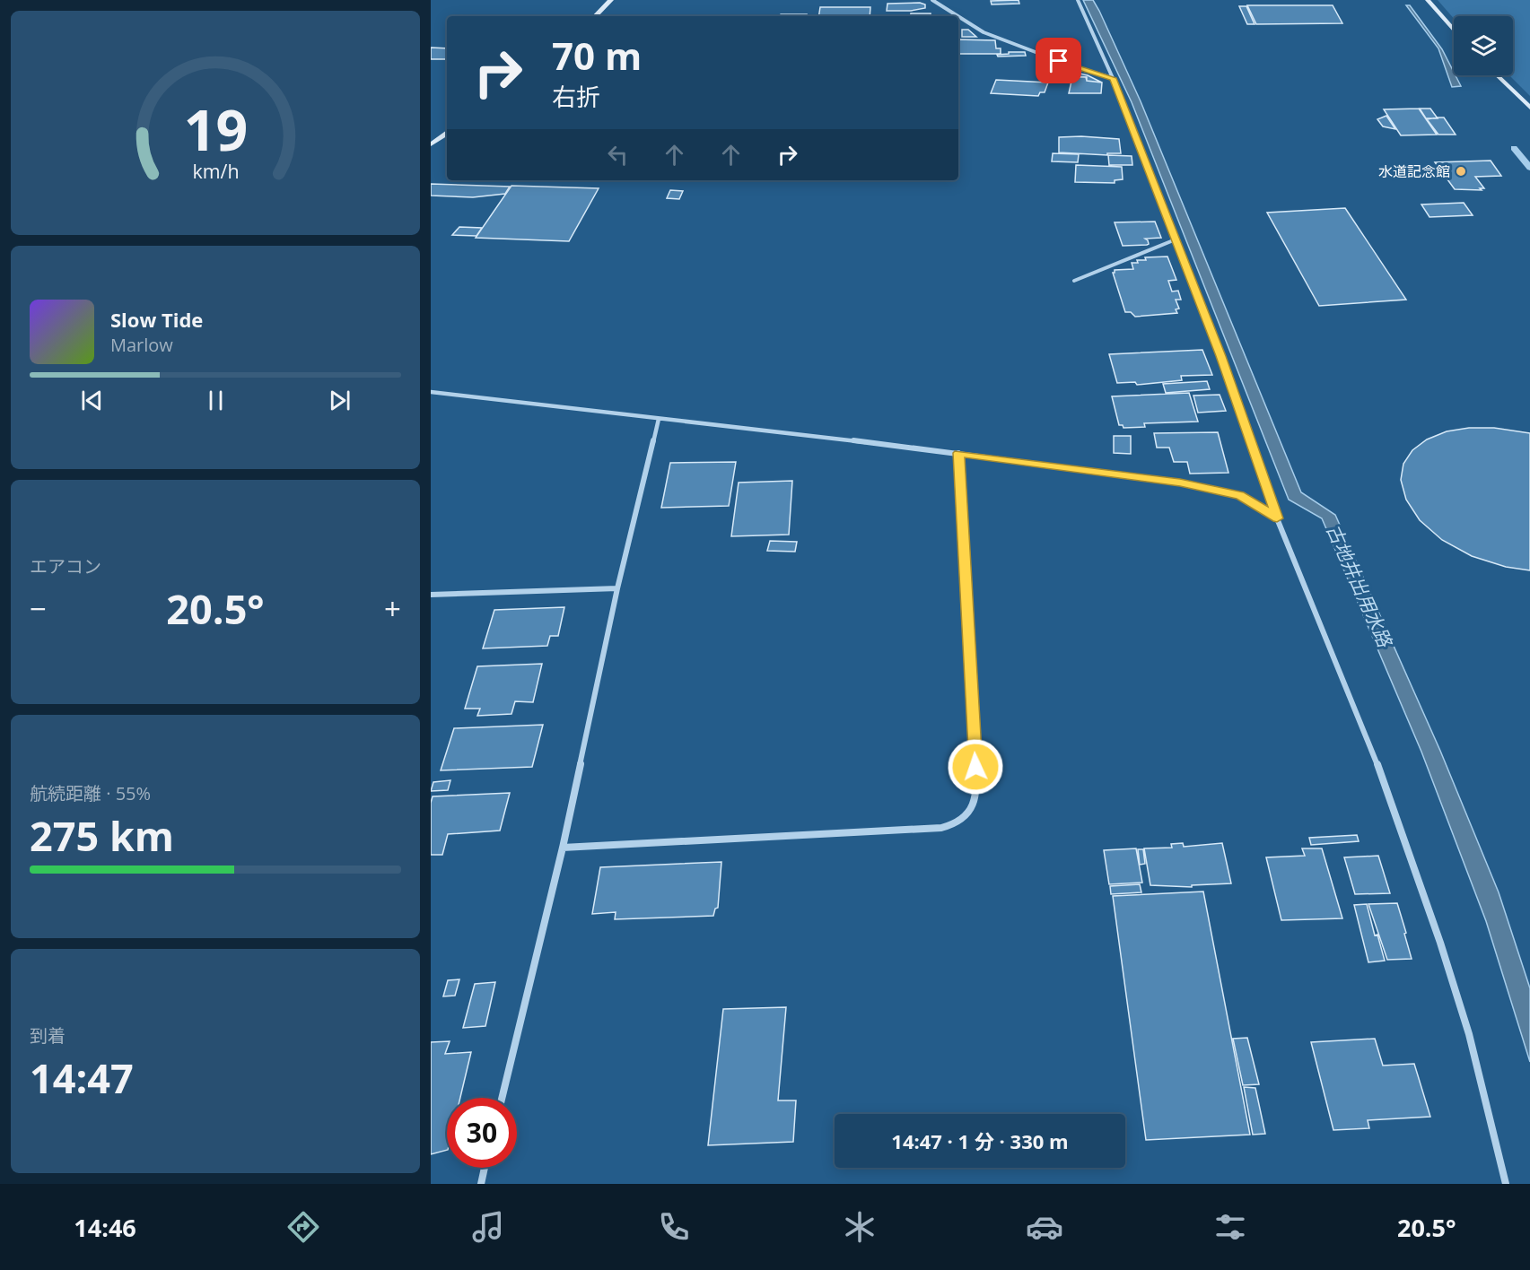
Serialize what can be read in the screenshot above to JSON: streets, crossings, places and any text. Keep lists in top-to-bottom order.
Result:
{
  "water": ["古地井出用水路"],
  "places": ["水道記念館"],
  "page": {
    "turn": ["70 m", "右折"],
    "song": ["Slow Tide", "Marlow"],
    "tile": [
      "エアコン",
      ["航続距離 · 55%", "275 km"],
      ["到着", "14:47"]
    ],
    "heat": ["−", "20.5°", "+"],
    "limit": "30",
    "trip": "14:47 · 1 分 · 330 m",
    "tabs": ["14:46", "20.5°"],
    "gauge": ["19", "km/h"]
  }
}
